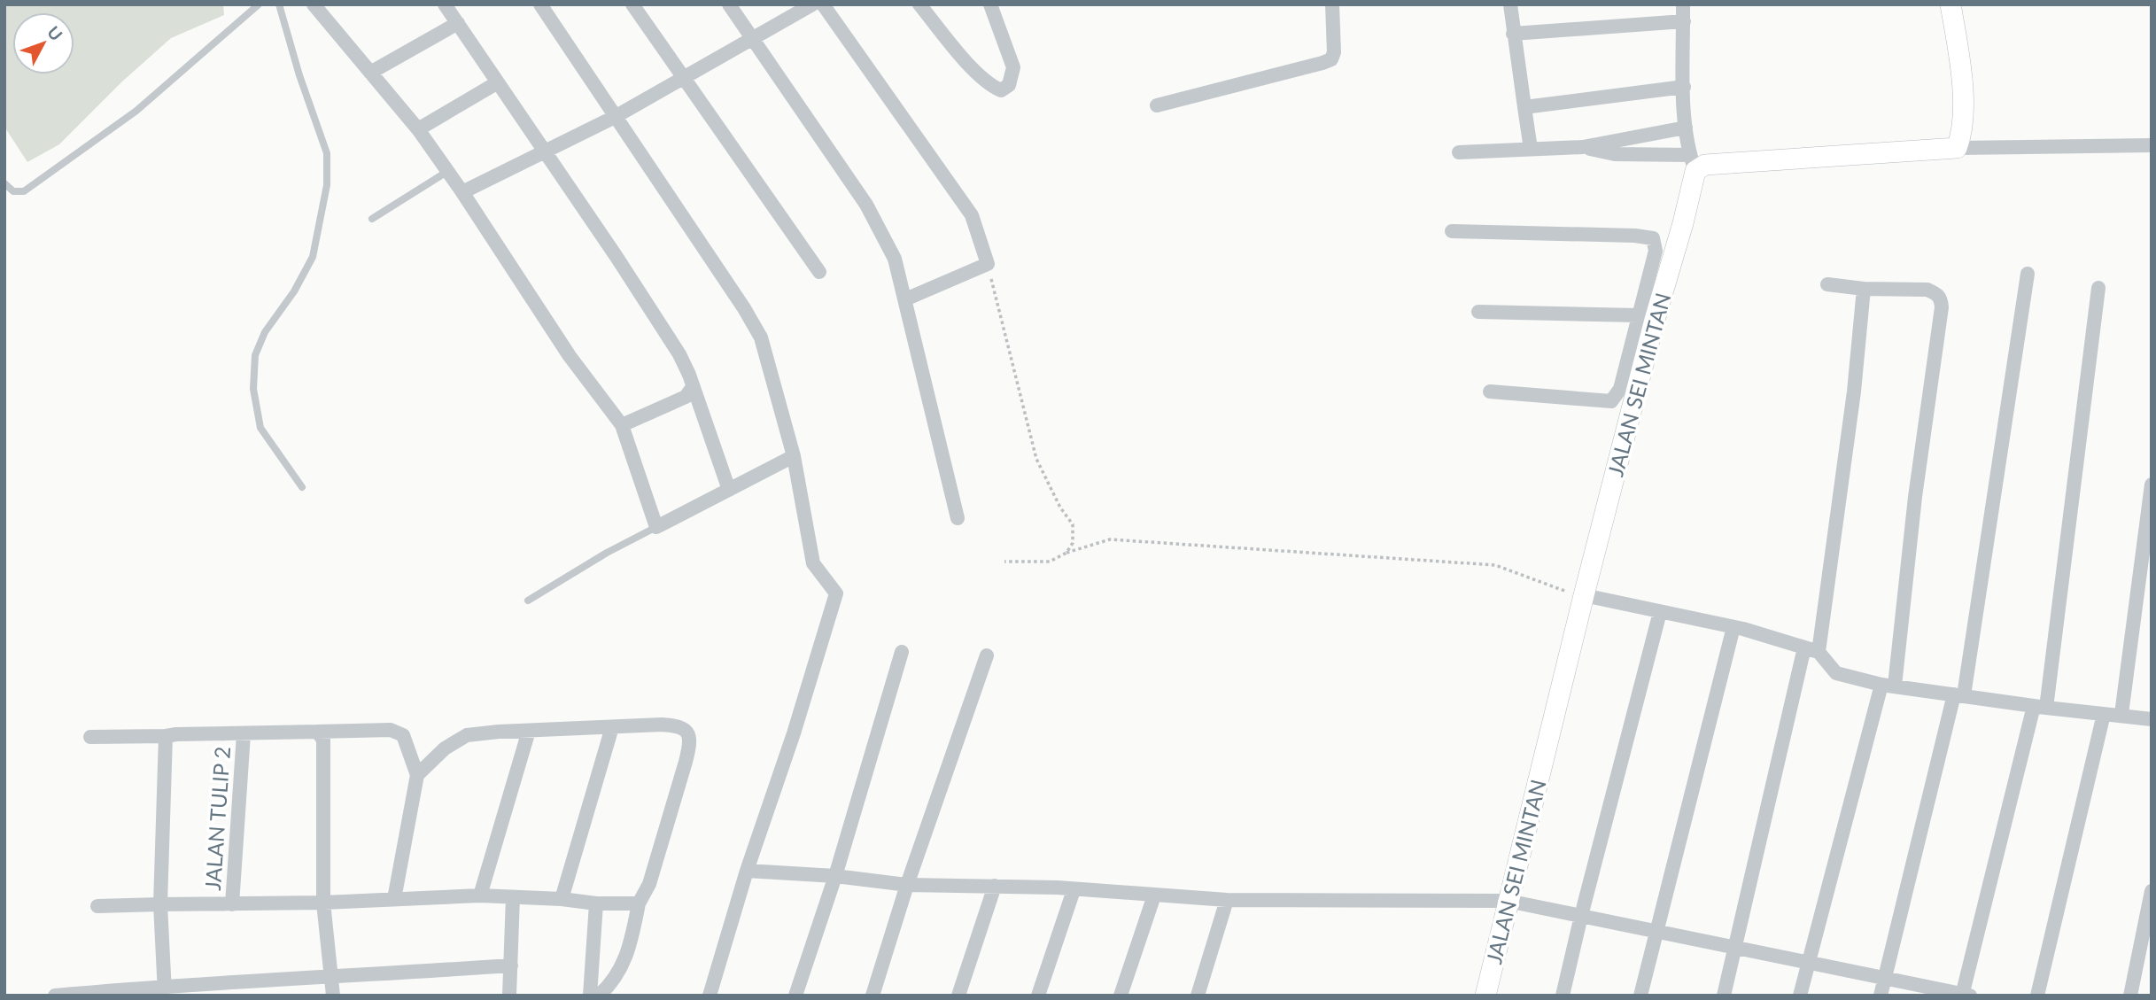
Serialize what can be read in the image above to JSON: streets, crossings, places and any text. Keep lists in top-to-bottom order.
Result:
{
  "streets": {
    "street": ["JALAN SEI MINTAN", "JALAN TULIP 2"]
  },
  "north": "top right"
}
